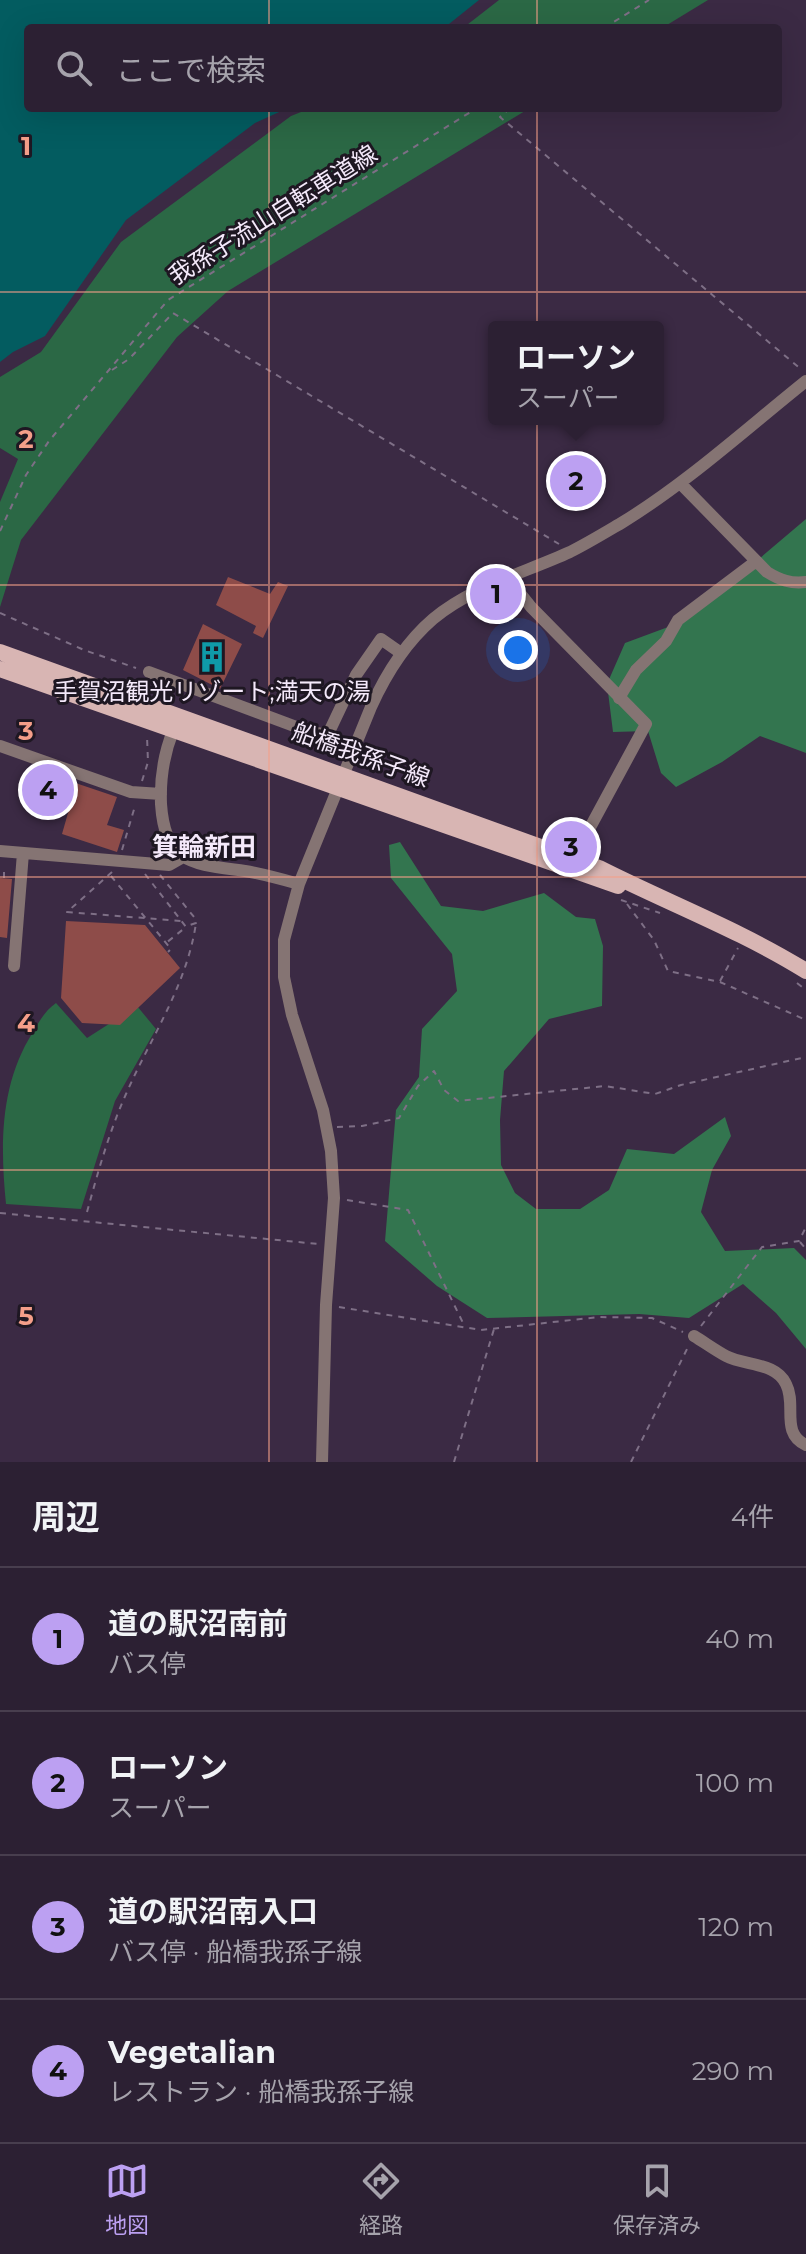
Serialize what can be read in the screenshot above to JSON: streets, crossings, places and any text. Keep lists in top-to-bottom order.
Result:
{
  "streets": {
    "main road": ["船橋我孫子線"],
    "path": ["我孫子流山自転車道線"]
  },
  "districts": ["箕輪新田"],
  "places": {
    "building": ["手賀沼観光リゾート;満天の湯"]
  },
  "page": {
    "search": "ここで検索",
    "popup": ["ローソン", "スーパー"],
    "pins": [
      "2",
      "1",
      "4",
      "3"
    ],
    "heading": ["周辺", "4件"],
    "list": [
      {
        "mark": "1",
        "name": "道の駅沼南前",
        "note": "バス停",
        "value": "40 m"
      },
      {
        "mark": "2",
        "name": "ローソン",
        "note": "スーパー",
        "value": "100 m"
      },
      {
        "mark": "3",
        "name": "道の駅沼南入口",
        "note": "バス停 · 船橋我孫子線",
        "value": "120 m"
      },
      {
        "mark": "4",
        "name": "Vegetalian",
        "note": "レストラン · 船橋我孫子線",
        "value": "290 m"
      }
    ],
    "nav": ["地図", "経路", "保存済み"]
  },
  "grid": {
    "rows": [
      "1",
      "2",
      "3",
      "4",
      "5"
    ]
  }
}
